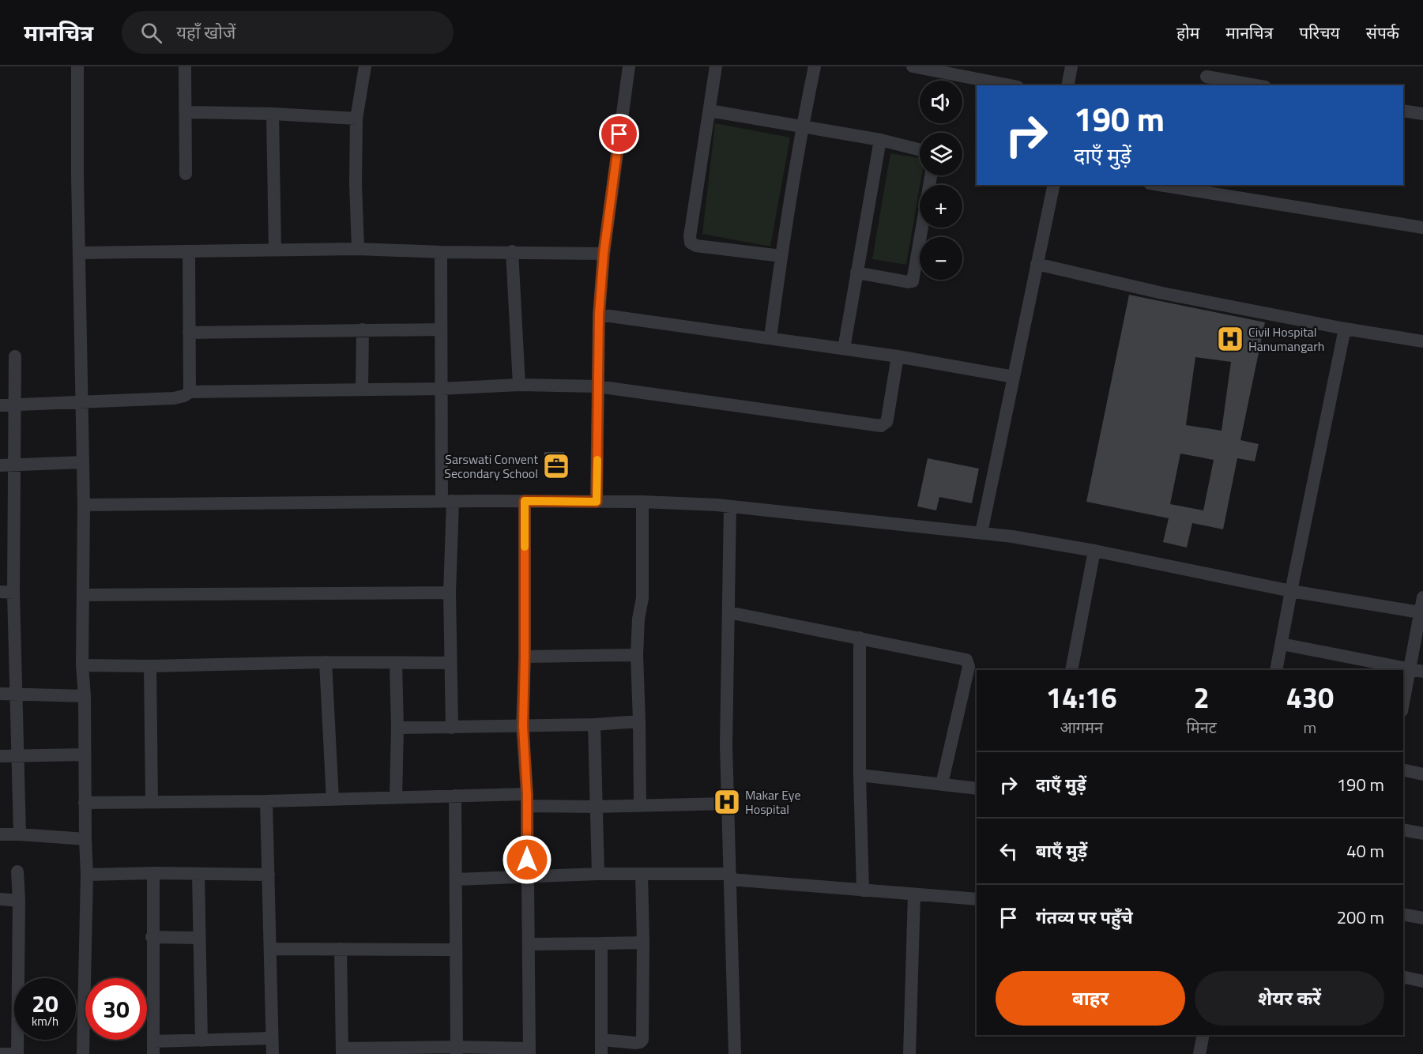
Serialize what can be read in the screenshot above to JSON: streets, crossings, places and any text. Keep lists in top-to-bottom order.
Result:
{
  "places": {
    "hospital": ["Civil Hospital Hanumangarh", "Makar Eye Hospital"],
    "office": ["Sarswati Convent Secondary School"]
  },
  "page": {
    "header": "मानचित्र",
    "search": "यहाँ खोजें",
    "nav": [
      "होम",
      "मानचित्र",
      "परिचय",
      "संपर्क"
    ],
    "map_buttons": ["+", "−"],
    "turn": ["190 m", "दाएँ मुड़ें"],
    "eta": [
      "14:16",
      "आगमन",
      "2",
      "मिनट",
      "430",
      "m"
    ],
    "list": [
      {
        "name": "दाएँ मुड़ें",
        "value": "190 m"
      },
      {
        "name": "बाएँ मुड़ें",
        "value": "40 m"
      },
      {
        "name": "गंतव्य पर पहुँचे",
        "value": "200 m"
      }
    ],
    "buttons": ["बाहर", "शेयर करें"],
    "speed": "20 km/h",
    "limit": "30"
  }
}
